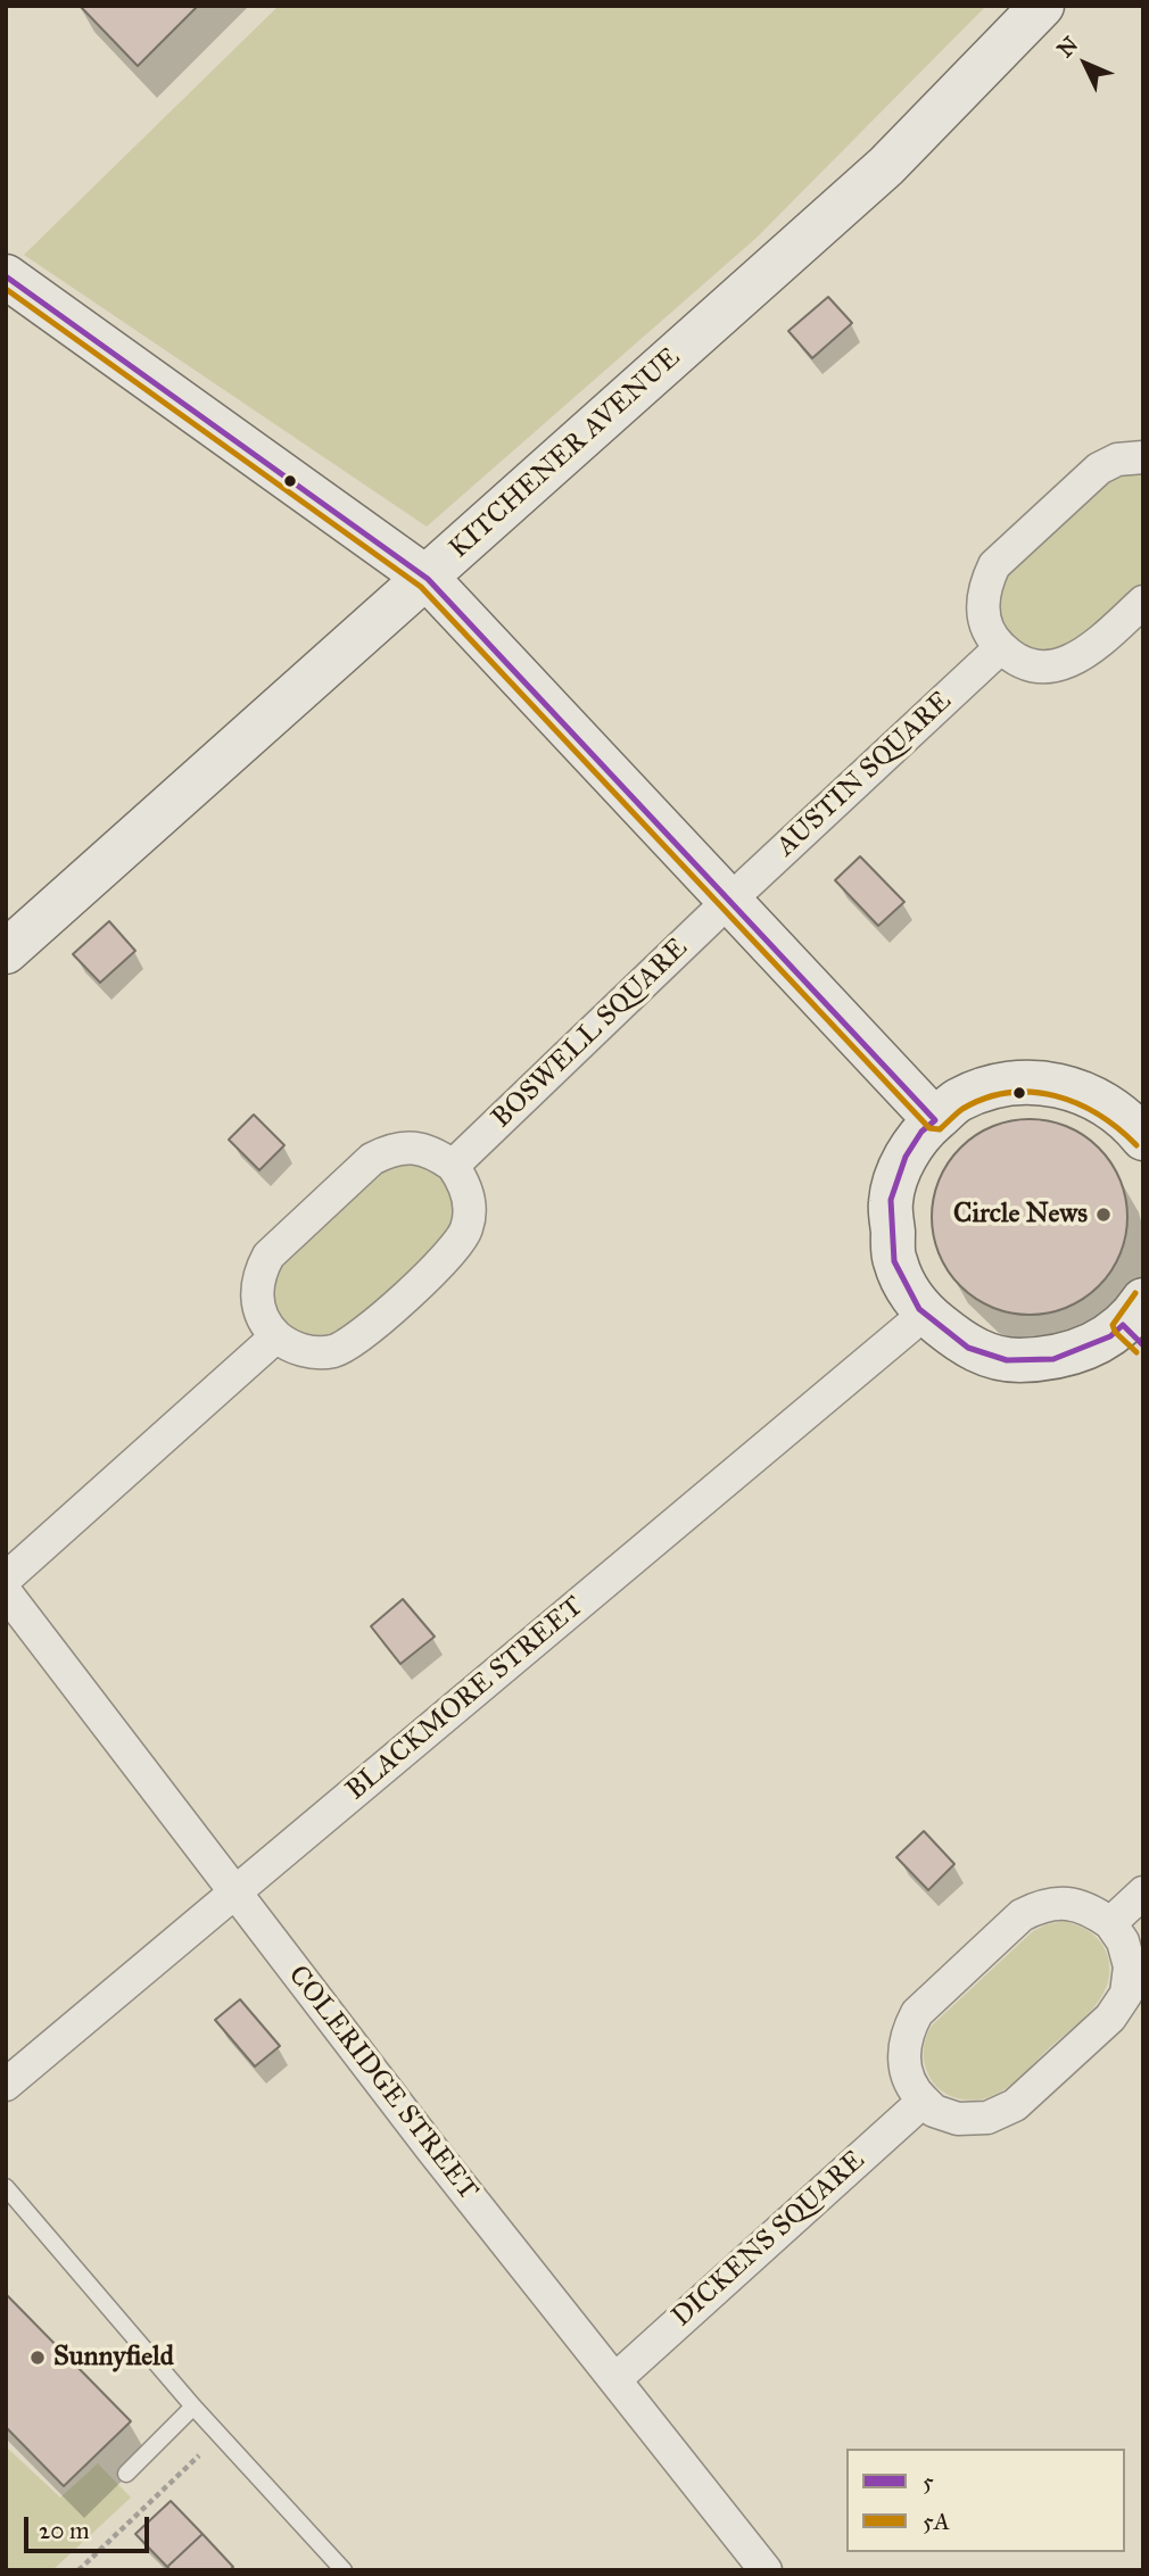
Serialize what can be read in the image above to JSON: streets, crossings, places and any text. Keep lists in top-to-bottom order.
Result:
{
  "streets": {
    "street": [
      "KITCHENER AVENUE",
      "AUSTIN SQUARE",
      "BOSWELL SQUARE",
      "BLACKMORE STREET",
      "COLERIDGE STREET",
      "DICKENS SQUARE"
    ]
  },
  "crossings": [
    ["AUSTIN SQUARE", "BOSWELL SQUARE"],
    ["BLACKMORE STREET", "COLERIDGE STREET"],
    ["COLERIDGE STREET", "DICKENS SQUARE"]
  ],
  "places": ["Circle News", "Sunnyfield"],
  "lines": ["transit line 5", "transit line 5A"],
  "legend": ["5", "5A"],
  "scale_bar": "20 m",
  "north": "top left"
}
